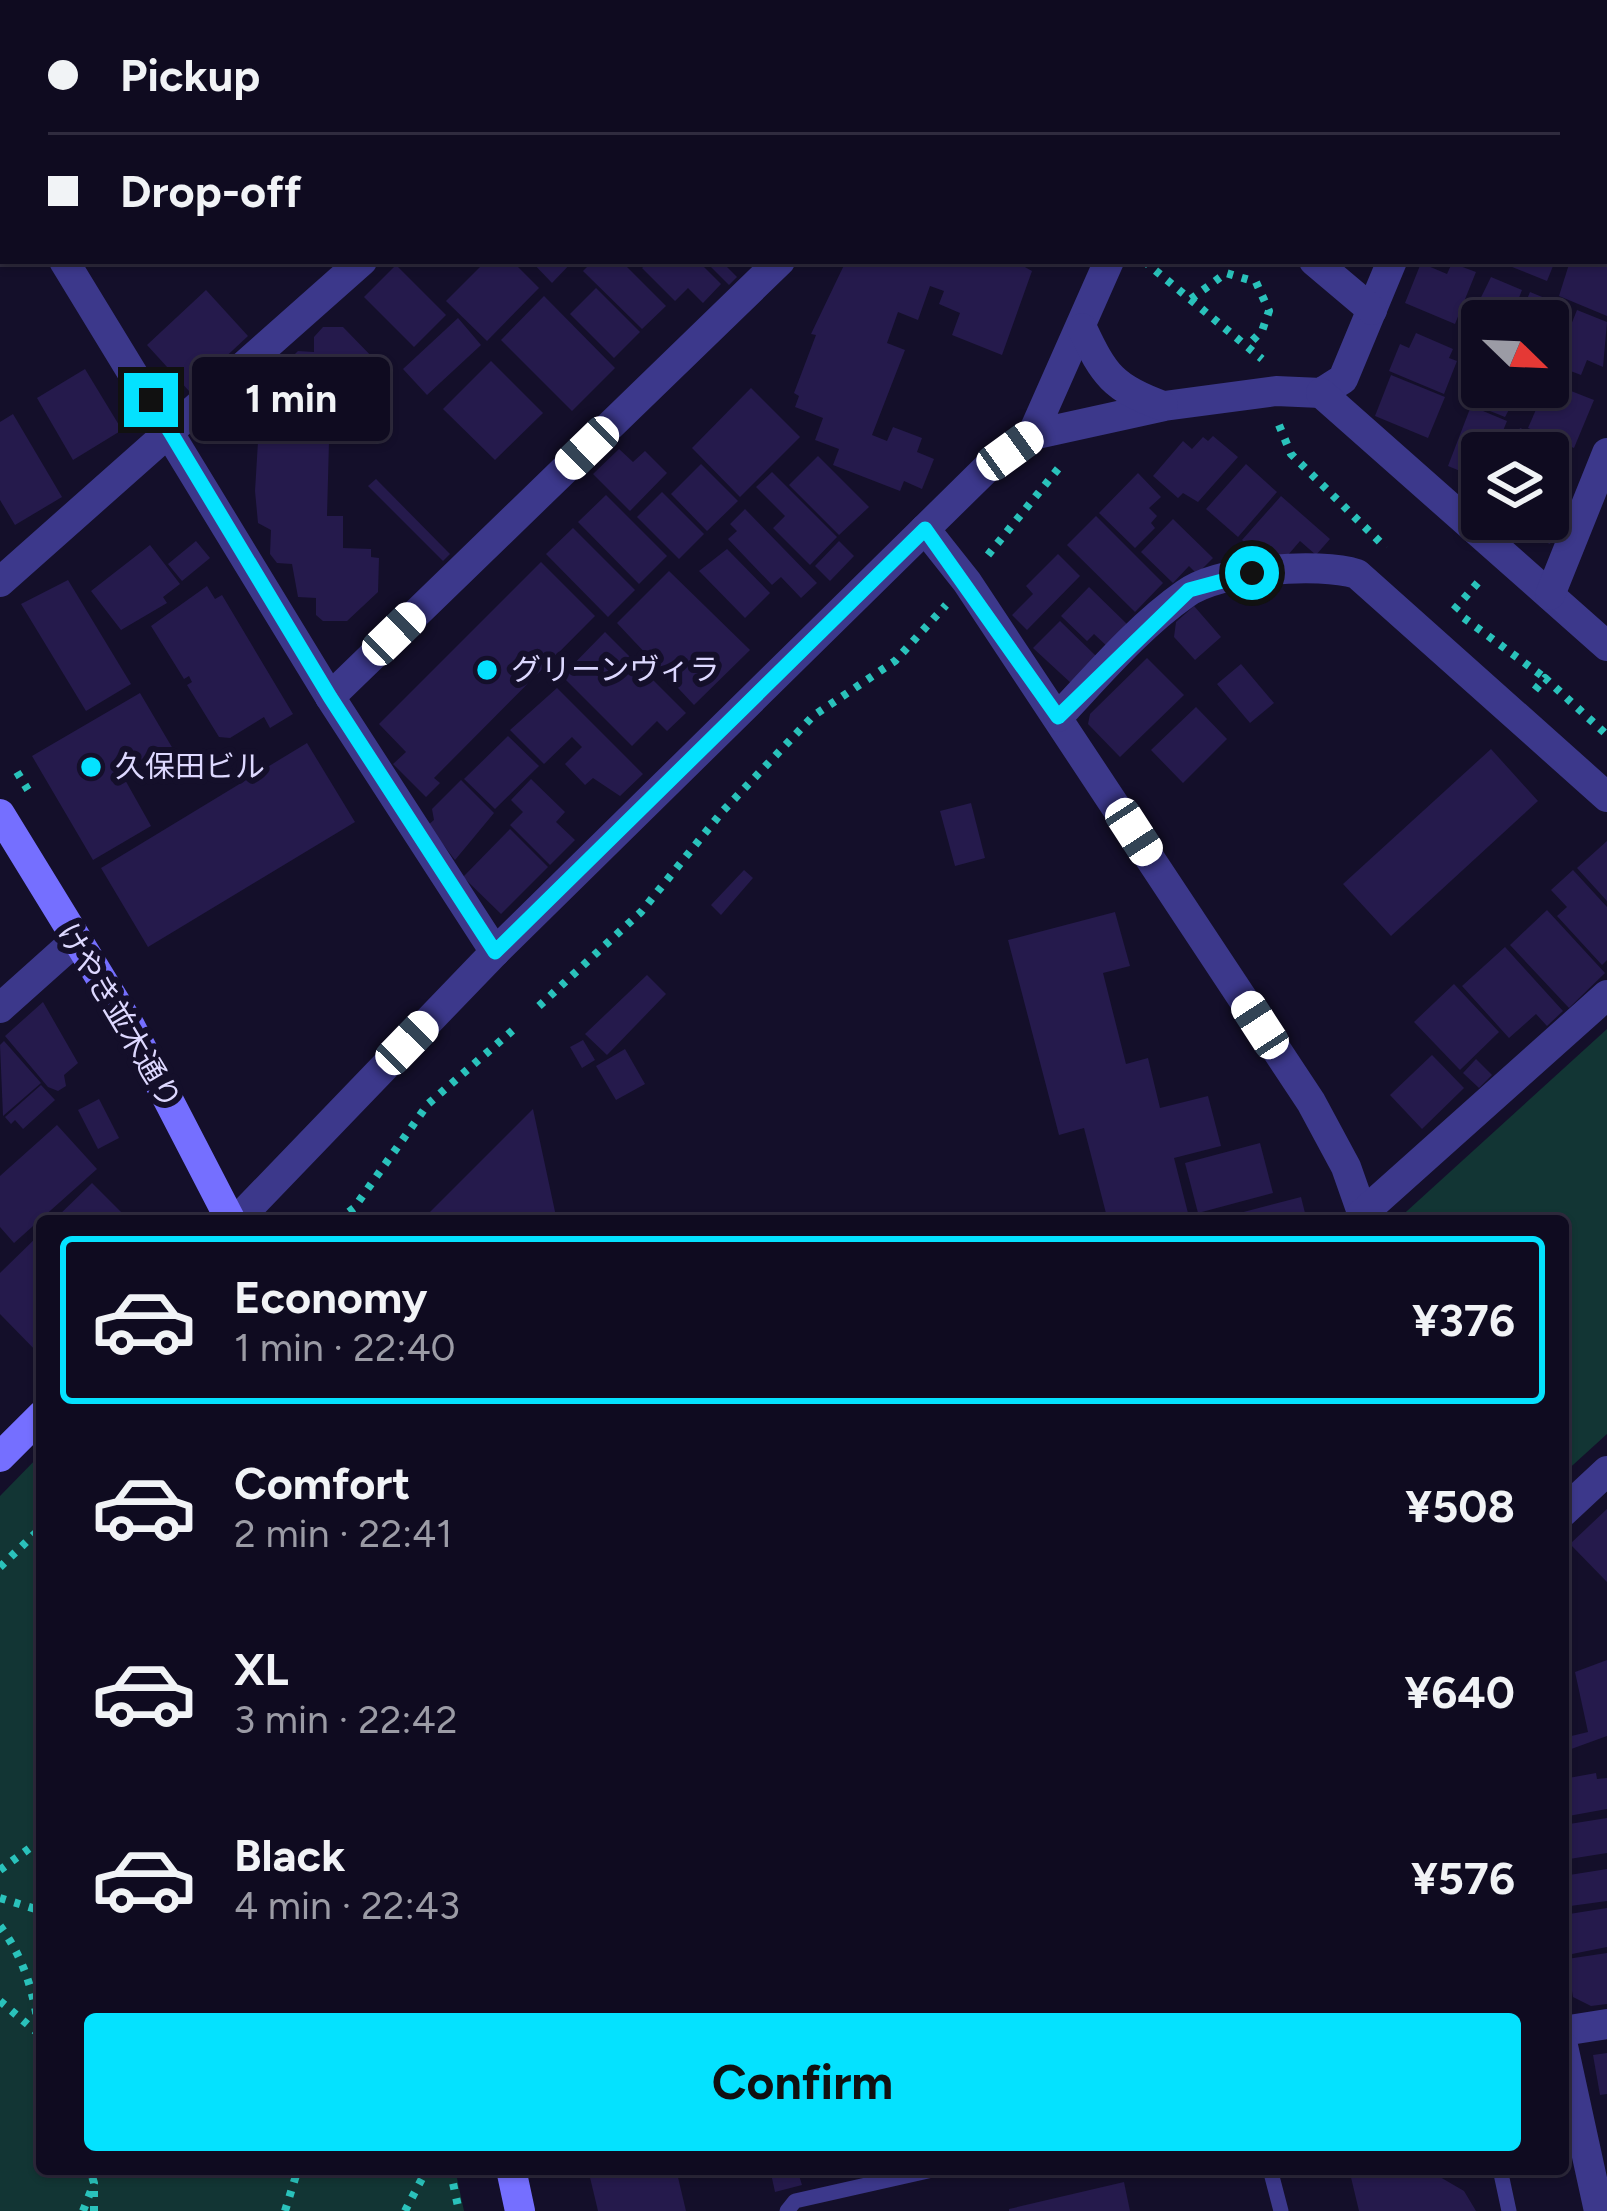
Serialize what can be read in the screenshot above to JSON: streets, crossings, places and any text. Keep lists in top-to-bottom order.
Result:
{
  "streets": {
    "street": ["けやき並木通り"]
  },
  "places": ["グリーンヴィラ", "久保田ビル"],
  "north": "bottom right",
  "page": {
    "banner": ["Pickup", "Drop-off"],
    "bubble": "1 min",
    "list": [
      {
        "name": "Economy",
        "note": "1 min · 22:40",
        "value": "¥376"
      },
      {
        "name": "Comfort",
        "note": "2 min · 22:41",
        "value": "¥508"
      },
      {
        "name": "XL",
        "note": "3 min · 22:42",
        "value": "¥640"
      },
      {
        "name": "Black",
        "note": "4 min · 22:43",
        "value": "¥576"
      }
    ],
    "buttons": "Confirm"
  }
}
